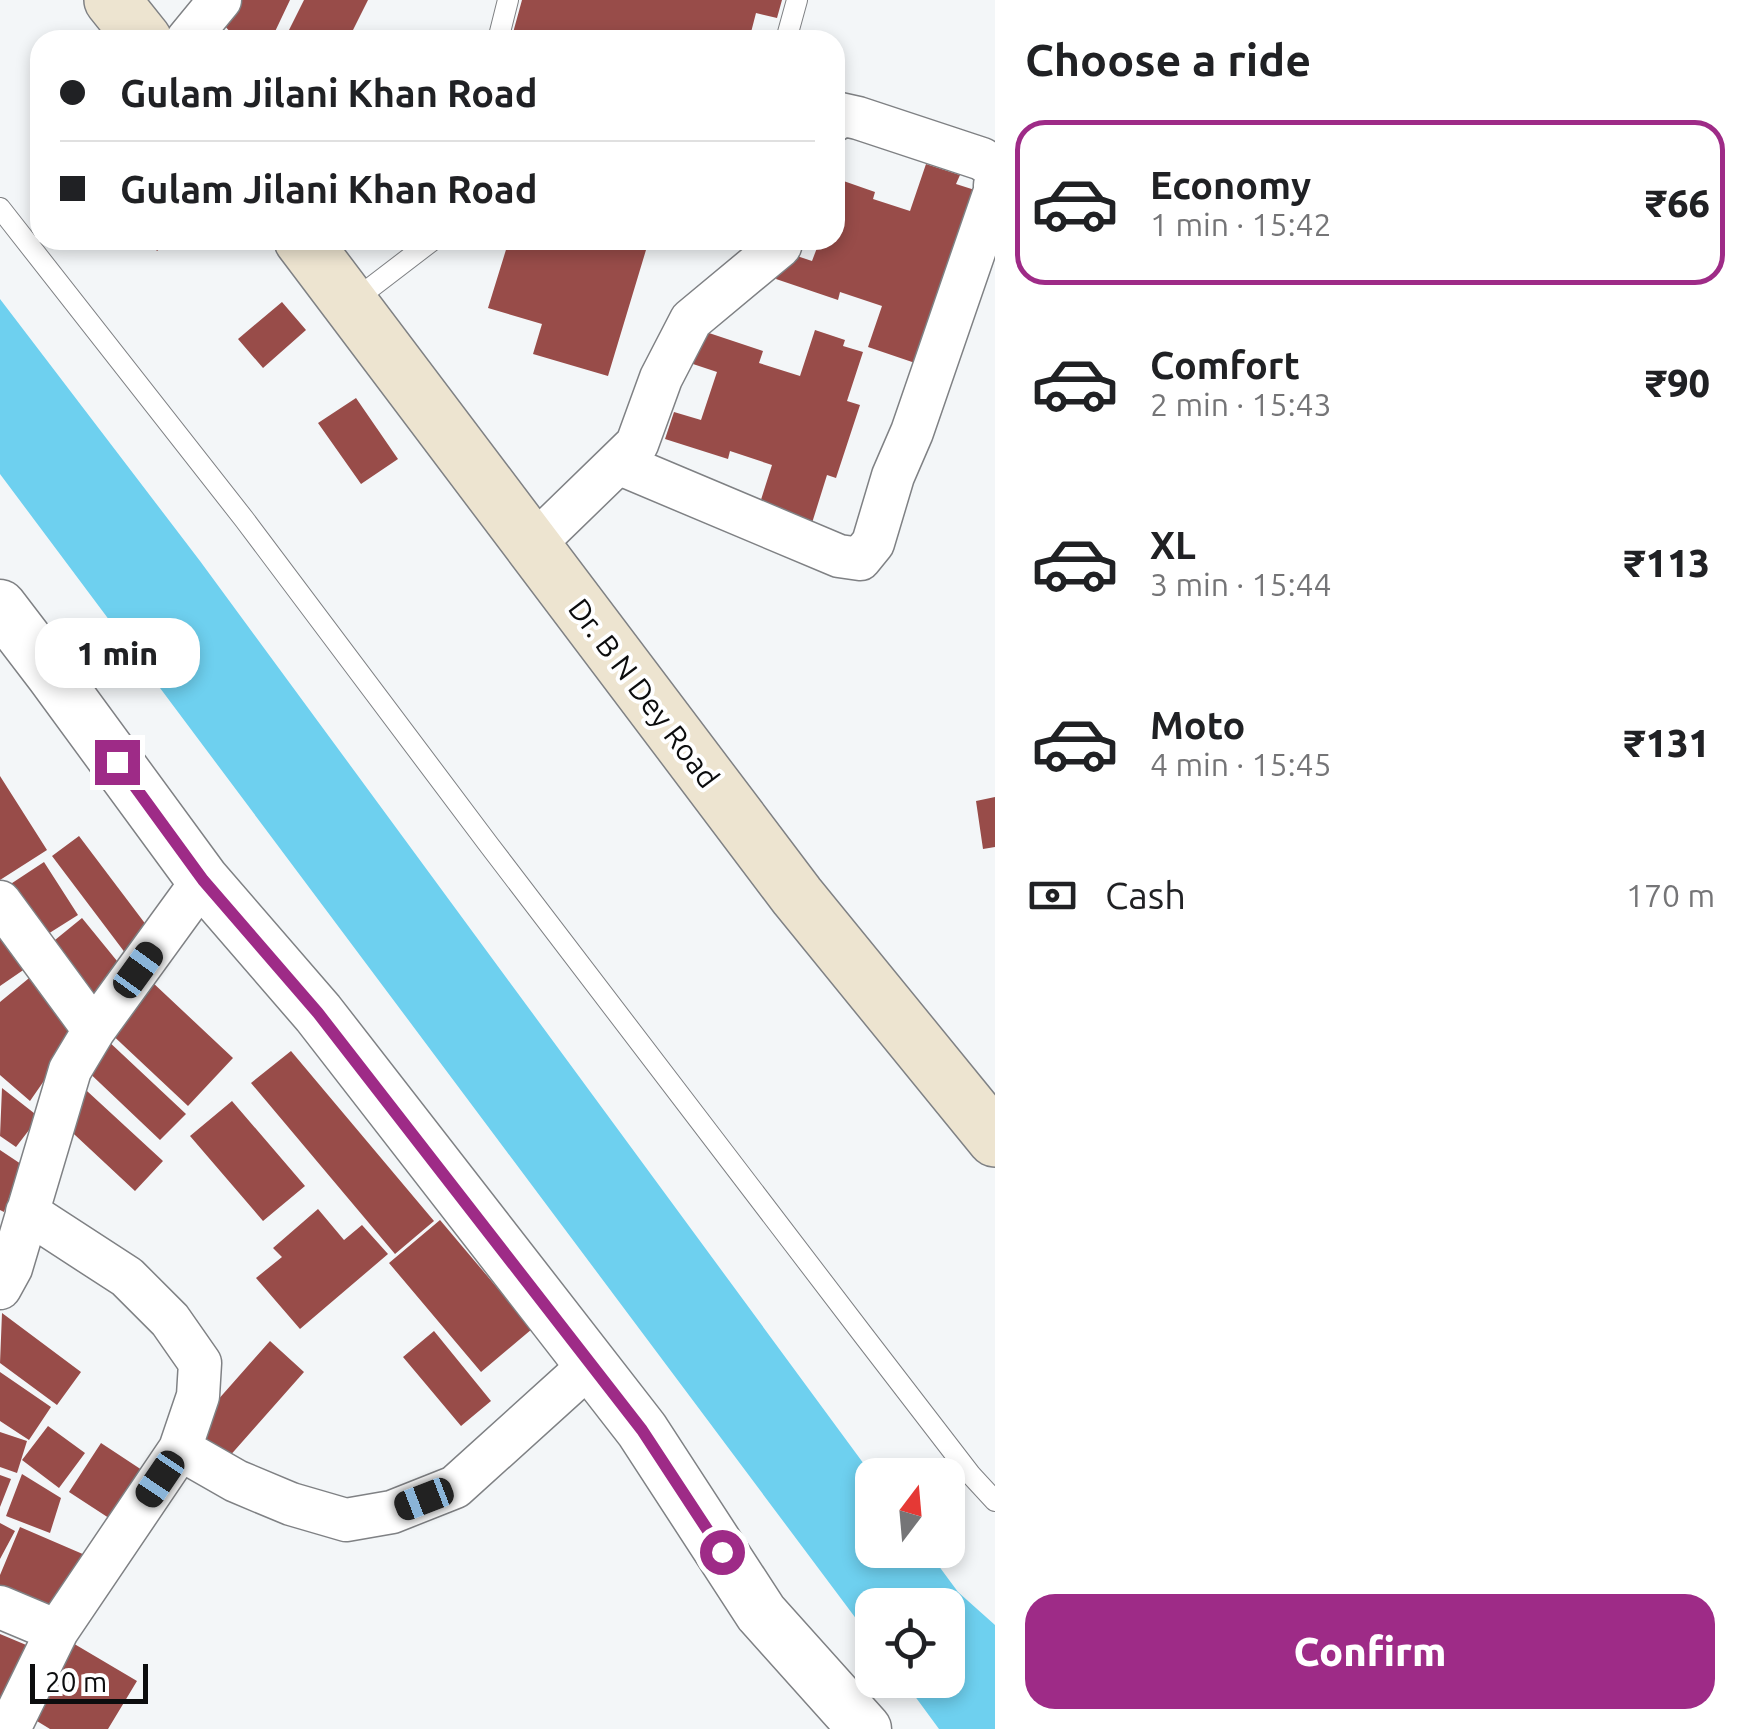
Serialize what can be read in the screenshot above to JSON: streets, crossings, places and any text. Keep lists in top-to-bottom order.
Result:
{
  "streets": {
    "main road": ["Dr. B N Dey Road"]
  },
  "scale_bar": "20 m",
  "north": "top",
  "page": {
    "heading": "Choose a ride",
    "banner": ["Gulam Jilani Khan Road", "Gulam Jilani Khan Road"],
    "list": [
      {
        "name": "Economy",
        "note": "1 min · 15:42",
        "value": "₹66"
      },
      {
        "name": "Comfort",
        "note": "2 min · 15:43",
        "value": "₹90"
      },
      {
        "name": "XL",
        "note": "3 min · 15:44",
        "value": "₹113"
      },
      {
        "name": "Moto",
        "note": "4 min · 15:45",
        "value": "₹131"
      }
    ],
    "bubble": "1 min",
    "pay": ["Cash", "170 m"],
    "buttons": "Confirm",
    "scale": "20 m"
  }
}
